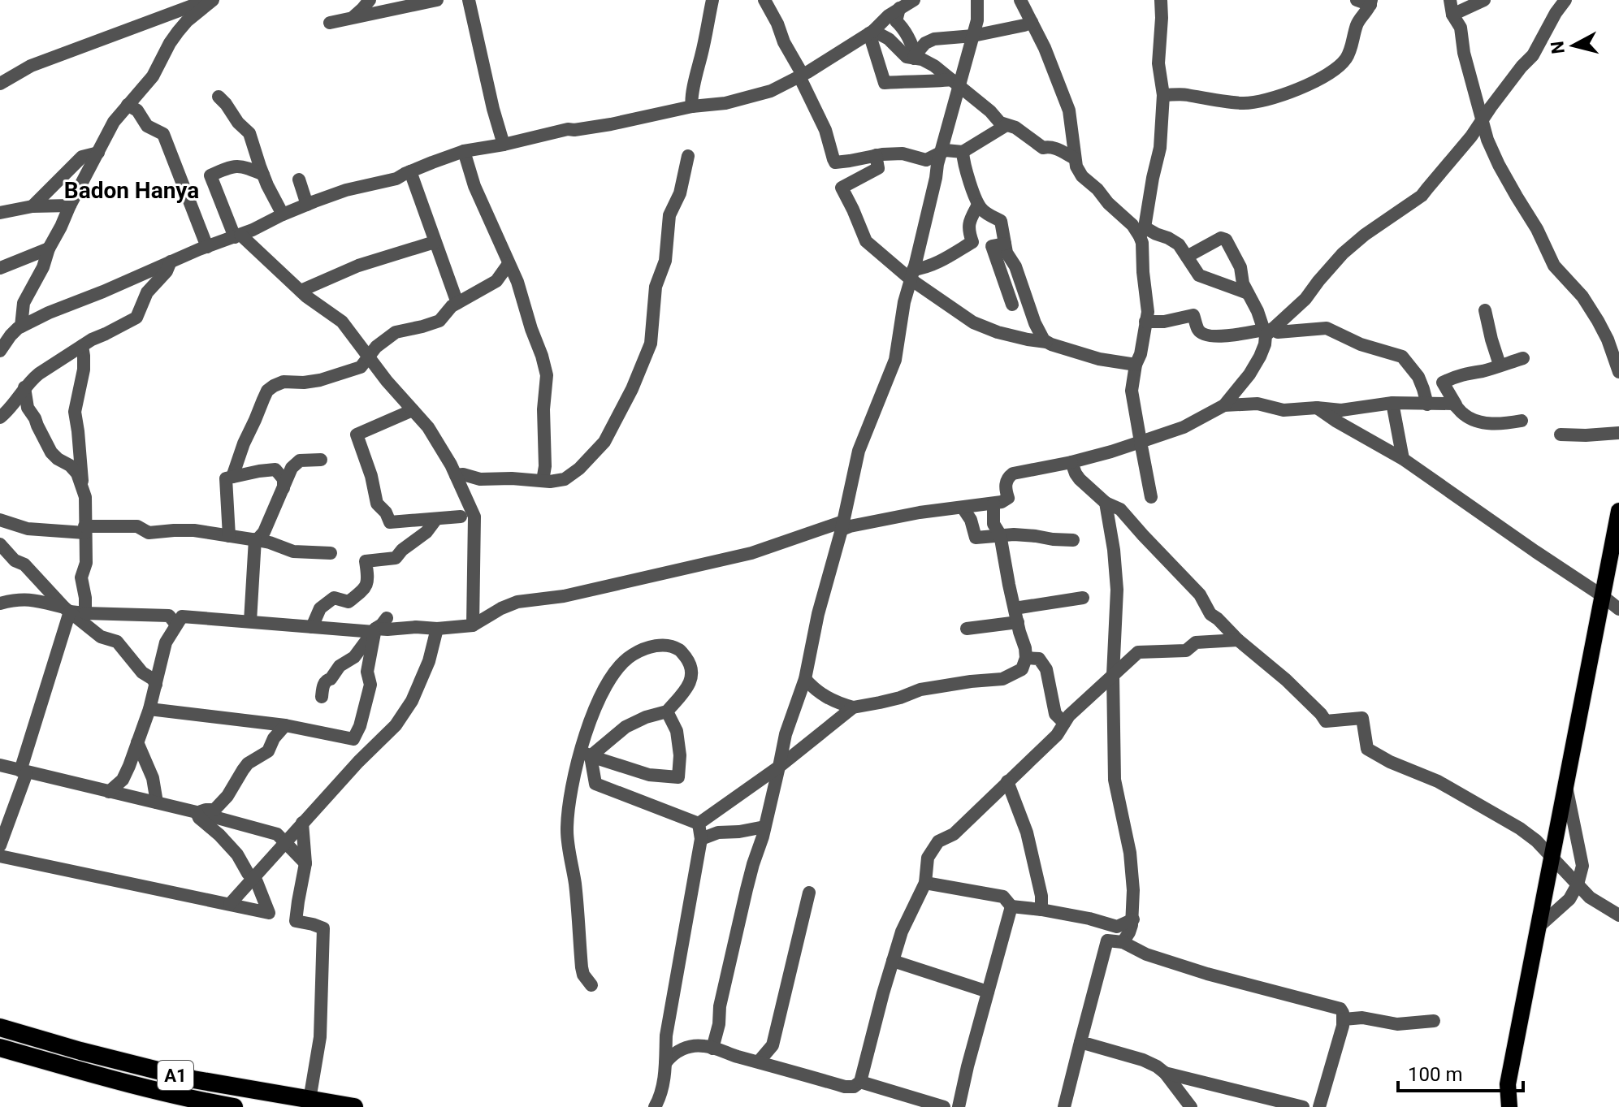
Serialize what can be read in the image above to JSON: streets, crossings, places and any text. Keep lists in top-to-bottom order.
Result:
{
  "streets": {
    "highway": ["A1"]
  },
  "districts": ["Badon Hanya"],
  "scale_bar": "100 m",
  "north": "left"
}
